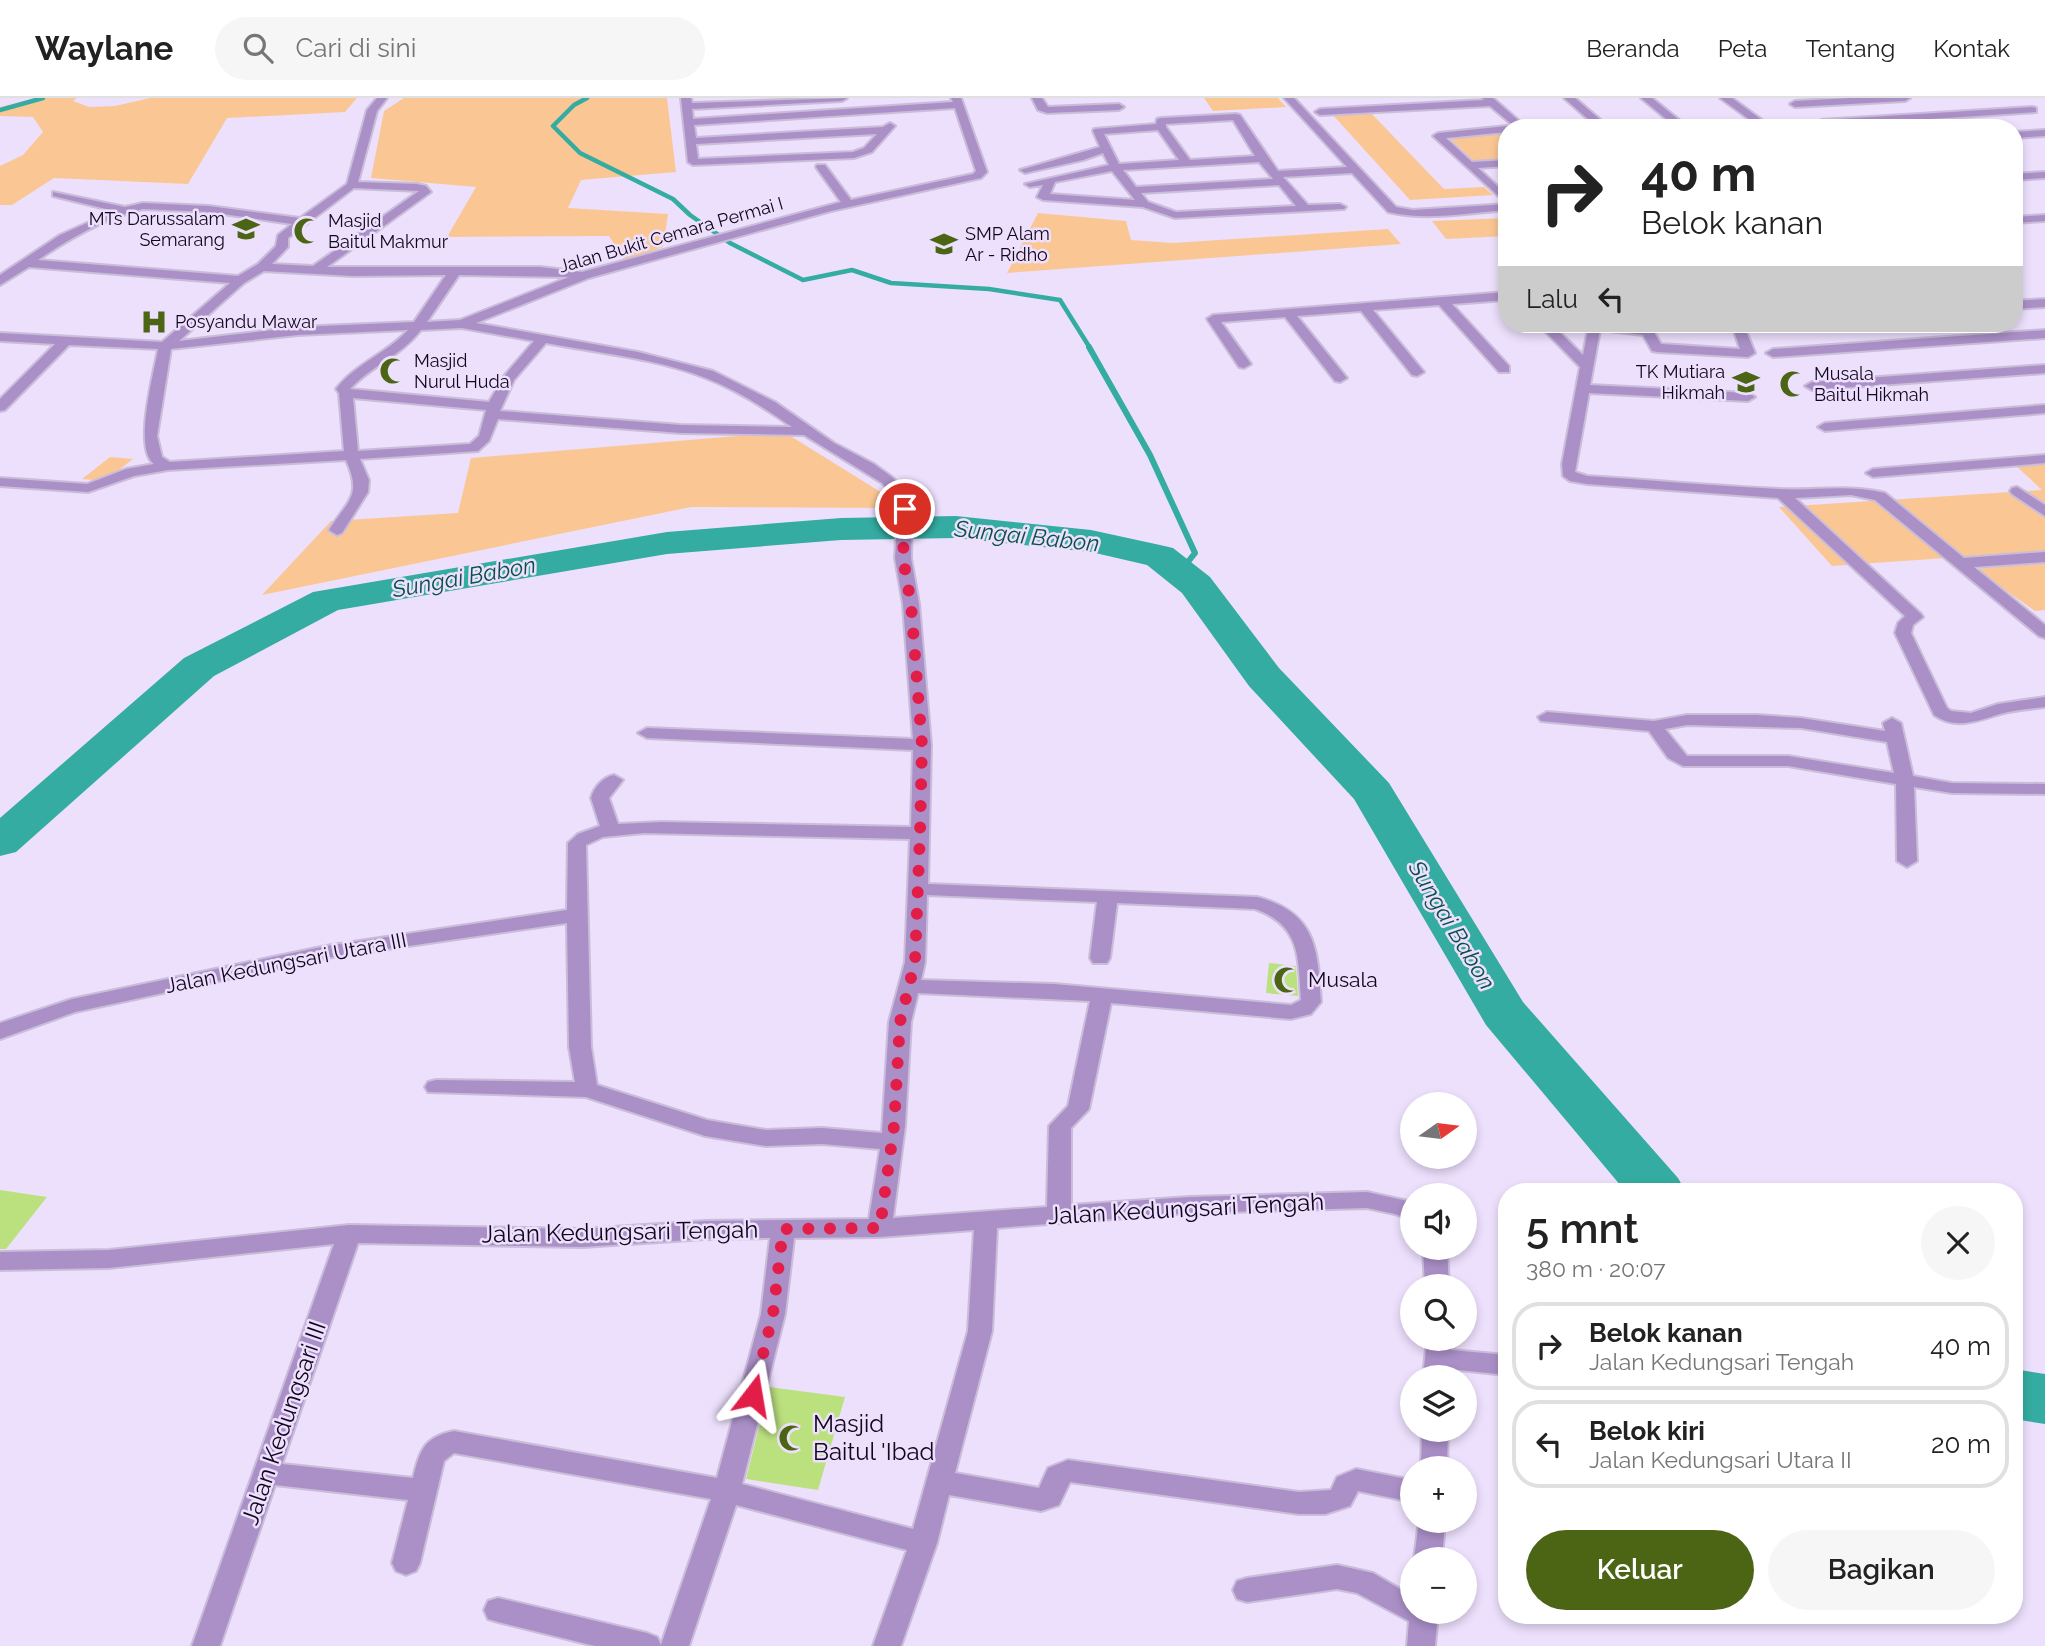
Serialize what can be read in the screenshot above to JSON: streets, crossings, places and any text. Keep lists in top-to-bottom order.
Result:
{
  "streets": {
    "street": [
      "Jalan Bukit Cemara Permai I",
      "Jalan Kedungsari Utara III",
      "Jalan Kedungsari Tengah",
      "Jalan Kedungsari III"
    ]
  },
  "crossings": [
    ["Jalan Kedungsari Tengah", "Jalan Kedungsari III"]
  ],
  "water": ["Sungai Babon"],
  "places": {
    "school or university": ["MTs Darussalam Semarang", "SMP Alam Ar - Ridho", "TK Mutiara Hikmah"],
    "mosque": [
      "Masjid Baitul Makmur",
      "Masjid Nurul Huda",
      "Musala Baitul Hikmah",
      "Musala",
      "Masjid Baitul 'Ibad"
    ],
    "hospital": ["Posyandu Mawar"]
  },
  "north": "right",
  "page": {
    "header": "Waylane",
    "search": "Cari di sini",
    "nav": [
      "Beranda",
      "Peta",
      "Tentang",
      "Kontak"
    ],
    "turn": ["40 m", "Belok kanan"],
    "then": "Lalu",
    "map_buttons": ["+", "−"],
    "heading": ["5 mnt", "380 m · 20:07"],
    "list": [
      {
        "name": "Belok kanan",
        "note": "Jalan Kedungsari Tengah",
        "value": "40 m"
      },
      {
        "name": "Belok kiri",
        "note": "Jalan Kedungsari Utara II",
        "value": "20 m"
      }
    ],
    "buttons": ["Keluar", "Bagikan"]
  }
}
